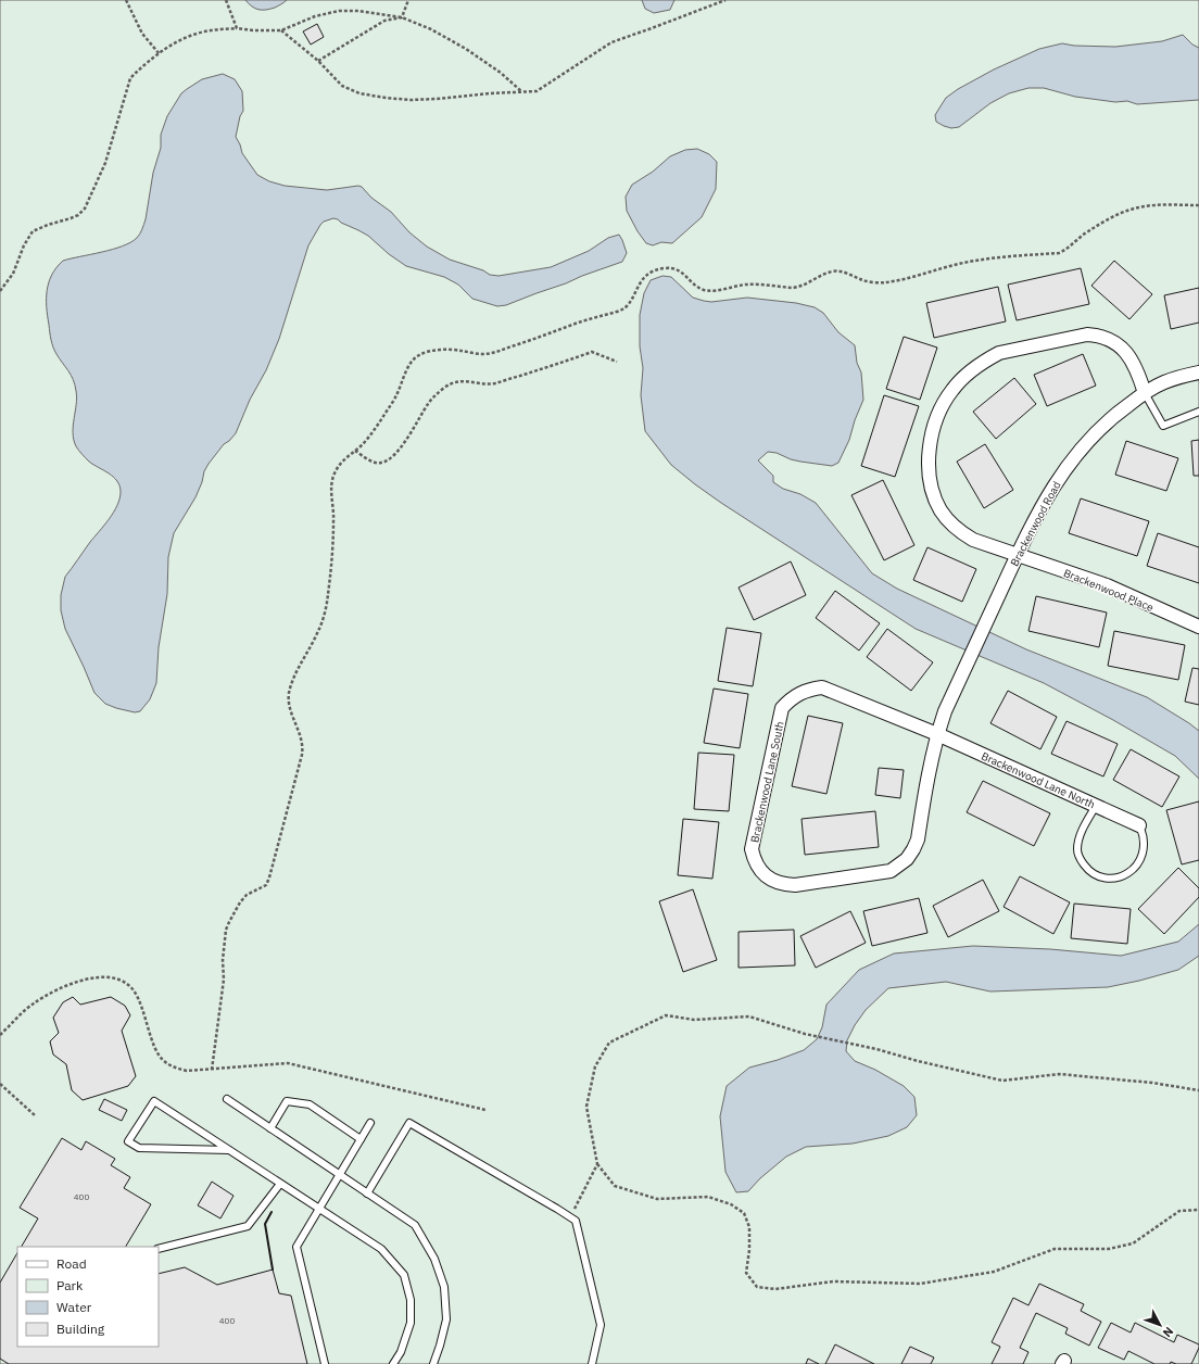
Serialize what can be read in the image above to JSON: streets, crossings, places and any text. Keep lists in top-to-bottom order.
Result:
{
  "streets": {
    "street": [
      "Brackenwood Road",
      "Brackenwood Place",
      "Brackenwood Lane North",
      "Brackenwood Lane South"
    ]
  },
  "crossings": [
    ["Brackenwood Road", "Brackenwood Place"],
    ["Brackenwood Road", "Brackenwood Lane North"],
    ["Brackenwood Road", "Brackenwood Lane South"],
    ["Brackenwood Lane North", "Brackenwood Lane South"]
  ],
  "house_numbers": ["400", "400"],
  "legend": [
    "Road",
    "Park",
    "Water",
    "Building"
  ],
  "north": "bottom right"
}
